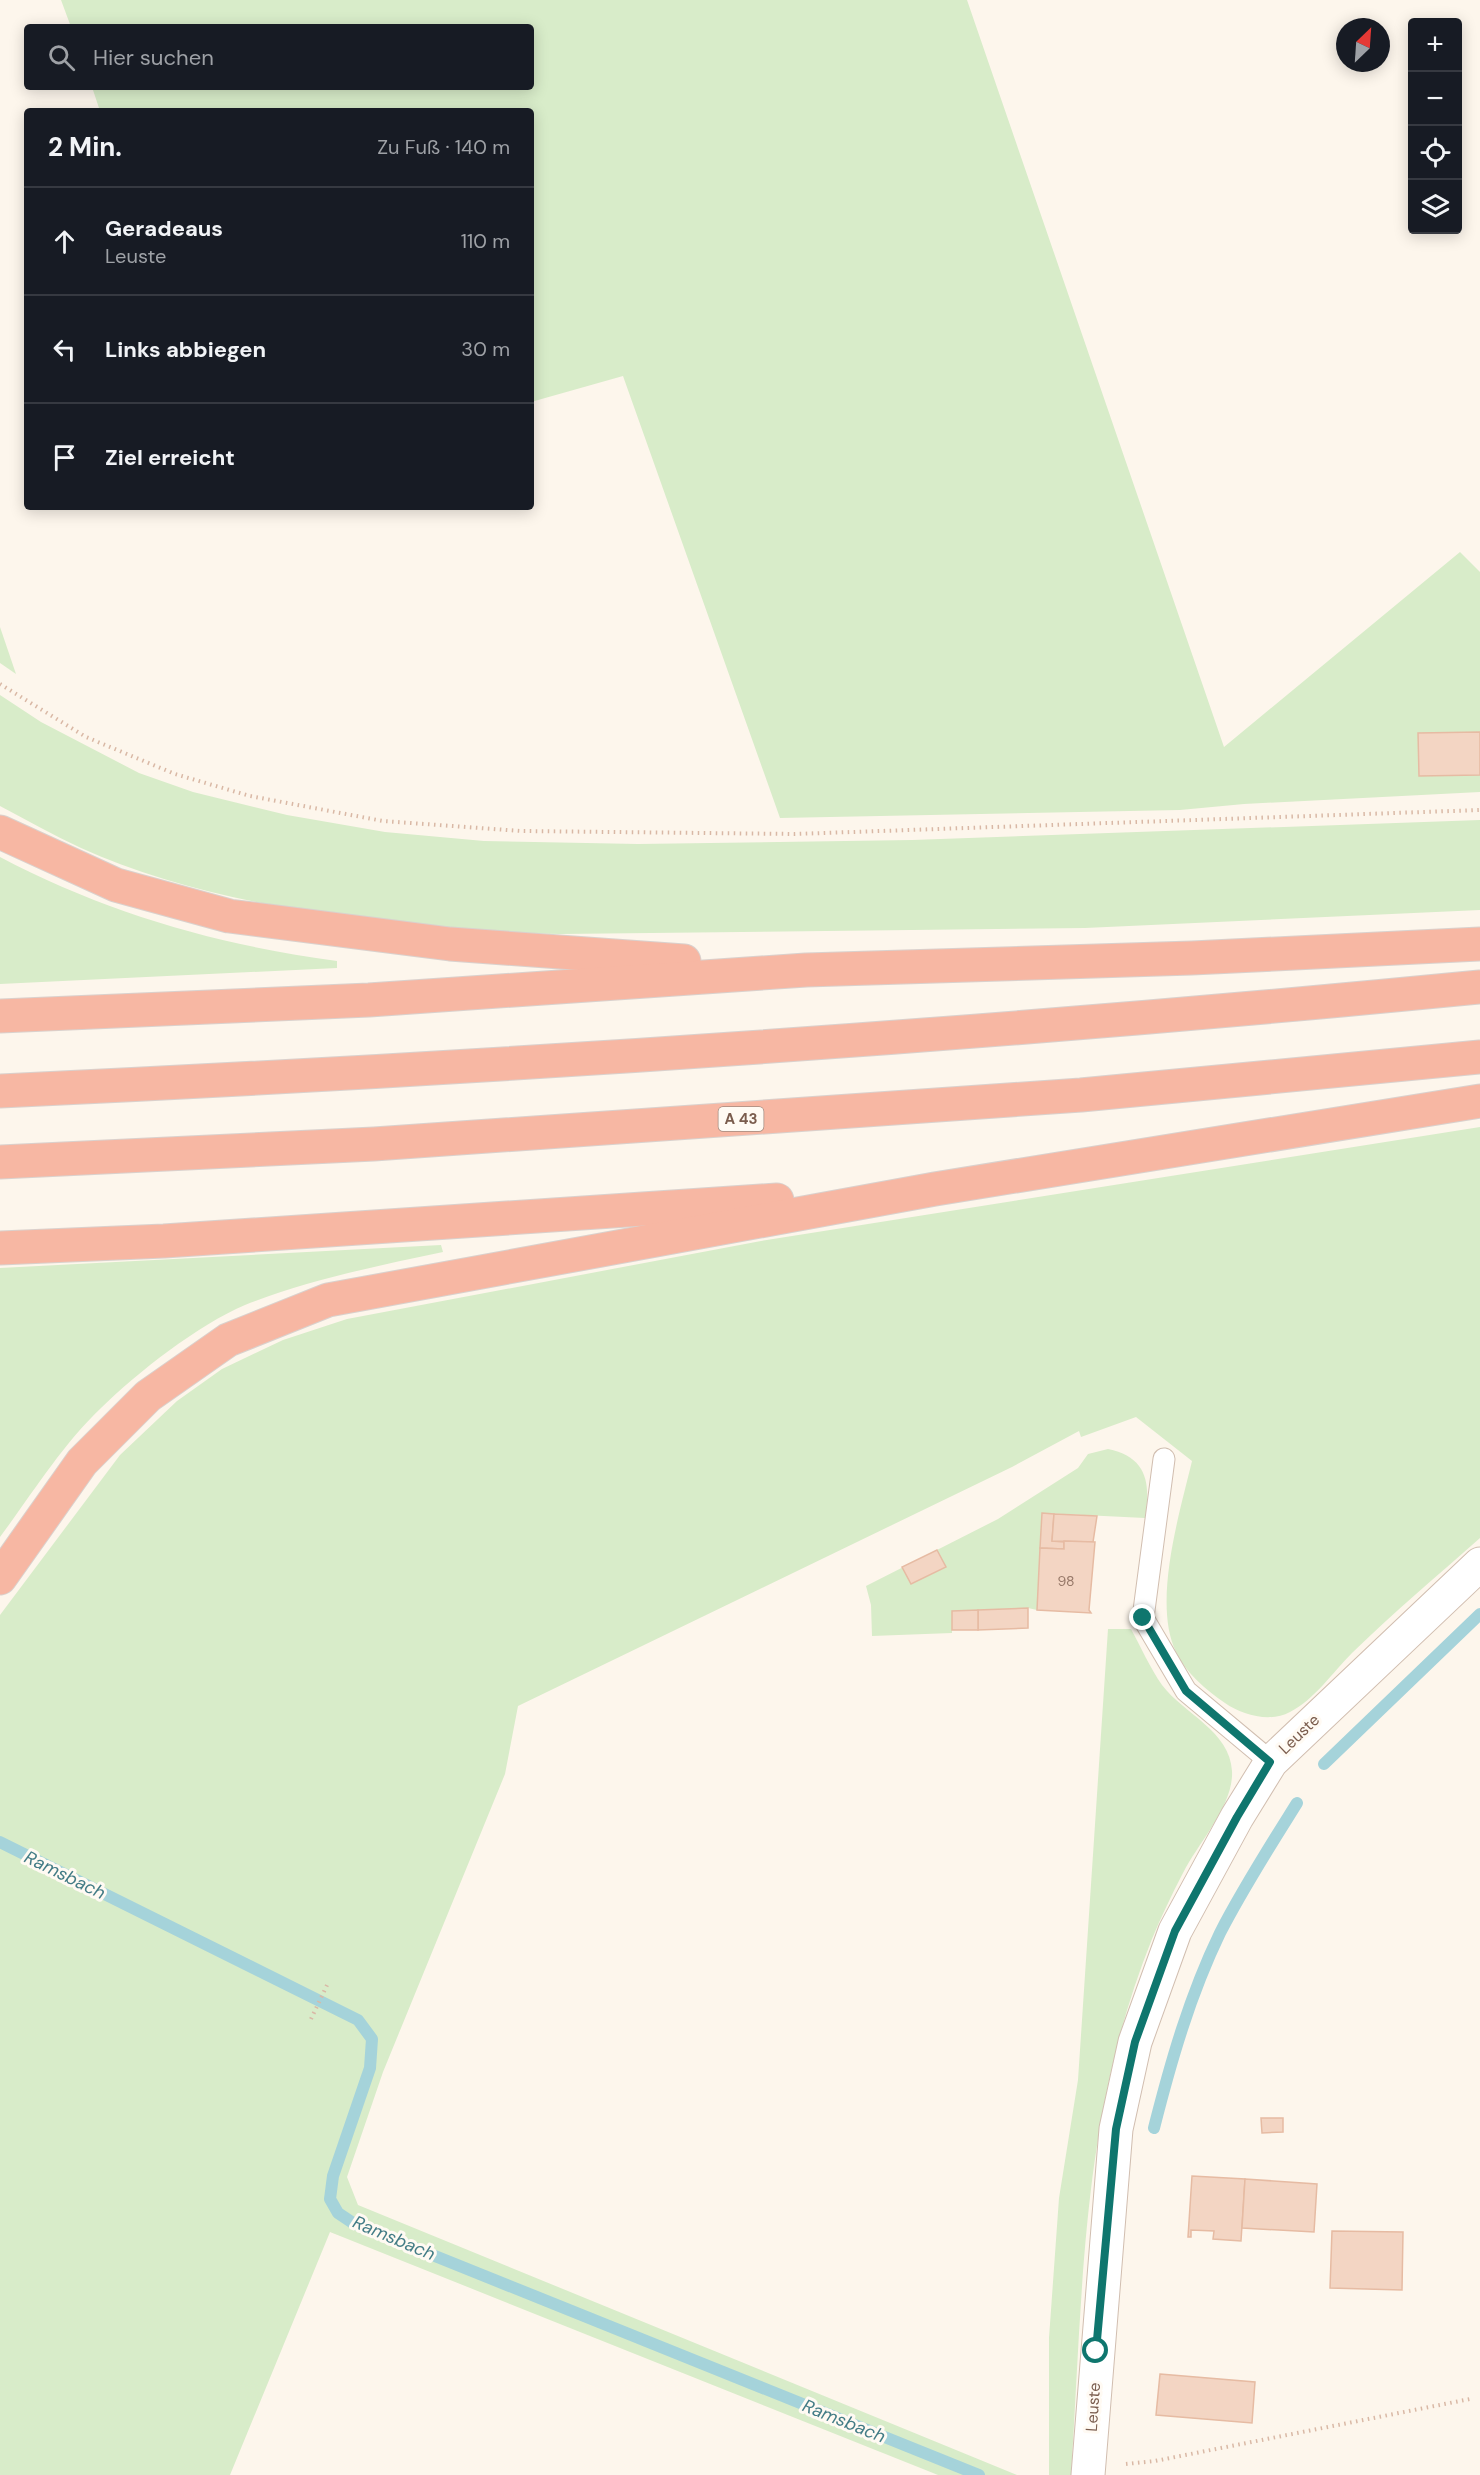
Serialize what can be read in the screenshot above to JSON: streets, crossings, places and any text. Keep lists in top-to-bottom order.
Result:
{
  "streets": {
    "highway": ["A 43"],
    "street": ["Leuste"]
  },
  "water": ["Ramsbach"],
  "house_numbers": ["98"],
  "north": "top right",
  "page": {
    "map_buttons": ["+", "−"],
    "search": "Hier suchen",
    "heading": ["2 Min.", "Zu Fuß · 140 m"],
    "list": [
      ["Geradeaus", "Leuste", "110 m"],
      ["Links abbiegen", "30 m"],
      "Ziel erreicht"
    ]
  }
}
